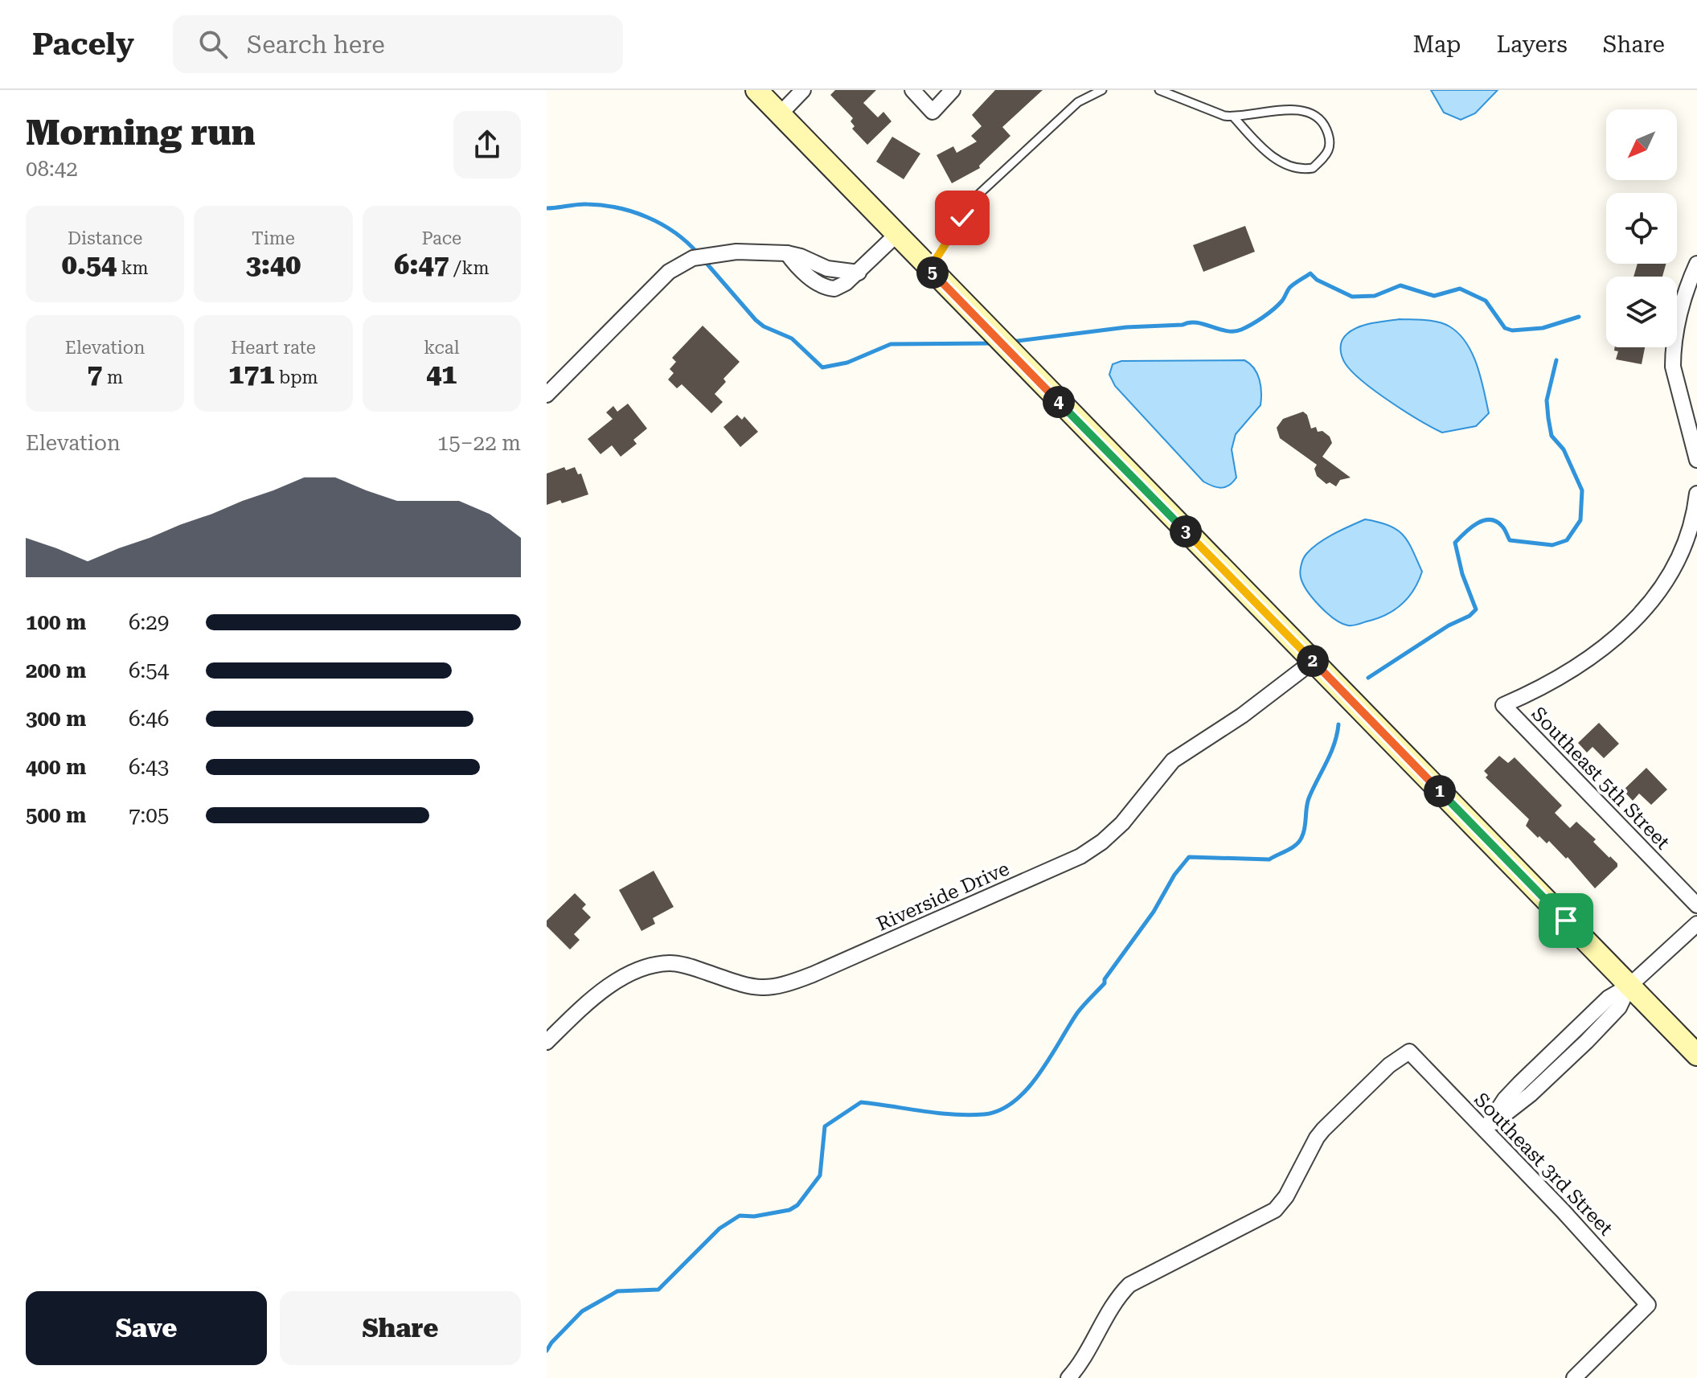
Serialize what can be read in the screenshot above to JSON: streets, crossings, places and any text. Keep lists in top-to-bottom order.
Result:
{
  "streets": {
    "street": ["Southeast 5th Street", "Riverside Drive", "Southeast 3rd Street"]
  },
  "north": "bottom left",
  "page": {
    "header": "Pacely",
    "search": "Search here",
    "nav": ["Map", "Layers", "Share"],
    "heading": ["Morning run", "08:42"],
    "stats": [
      ["Distance", "0.54 km"],
      ["Time", "3:40"],
      ["Pace", "6:47 /km"],
      ["Elevation", "7 m"],
      ["Heart rate", "171 bpm"],
      ["kcal", "41"]
    ],
    "pins": [
      "5",
      "4",
      "3",
      "2",
      "1"
    ],
    "chart": ["Elevation", "15–22 m"],
    "list": [
      {
        "name": "100 m",
        "note": "6:29"
      },
      {
        "name": "200 m",
        "note": "6:54"
      },
      {
        "name": "300 m",
        "note": "6:46"
      },
      {
        "name": "400 m",
        "note": "6:43"
      },
      {
        "name": "500 m",
        "note": "7:05"
      }
    ],
    "buttons": ["Save", "Share"]
  }
}
